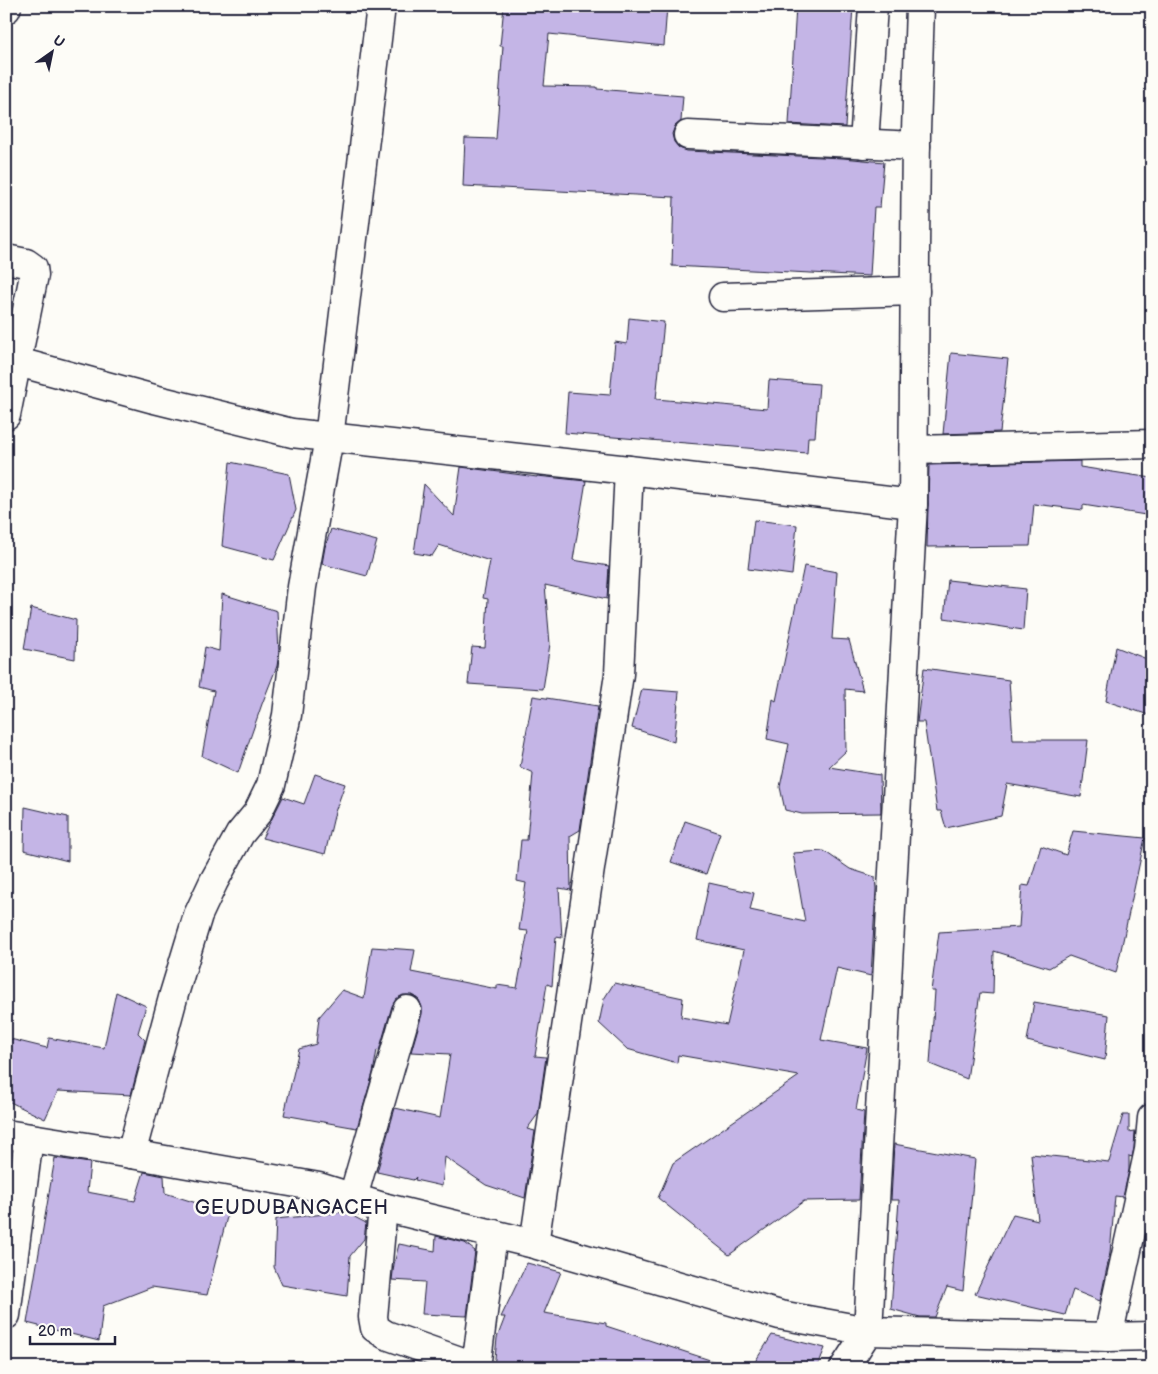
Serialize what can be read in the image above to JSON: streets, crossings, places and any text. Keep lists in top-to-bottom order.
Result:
{
  "districts": ["GEUDUBANGACEH"],
  "scale_bar": "20 m",
  "north": "top right"
}
